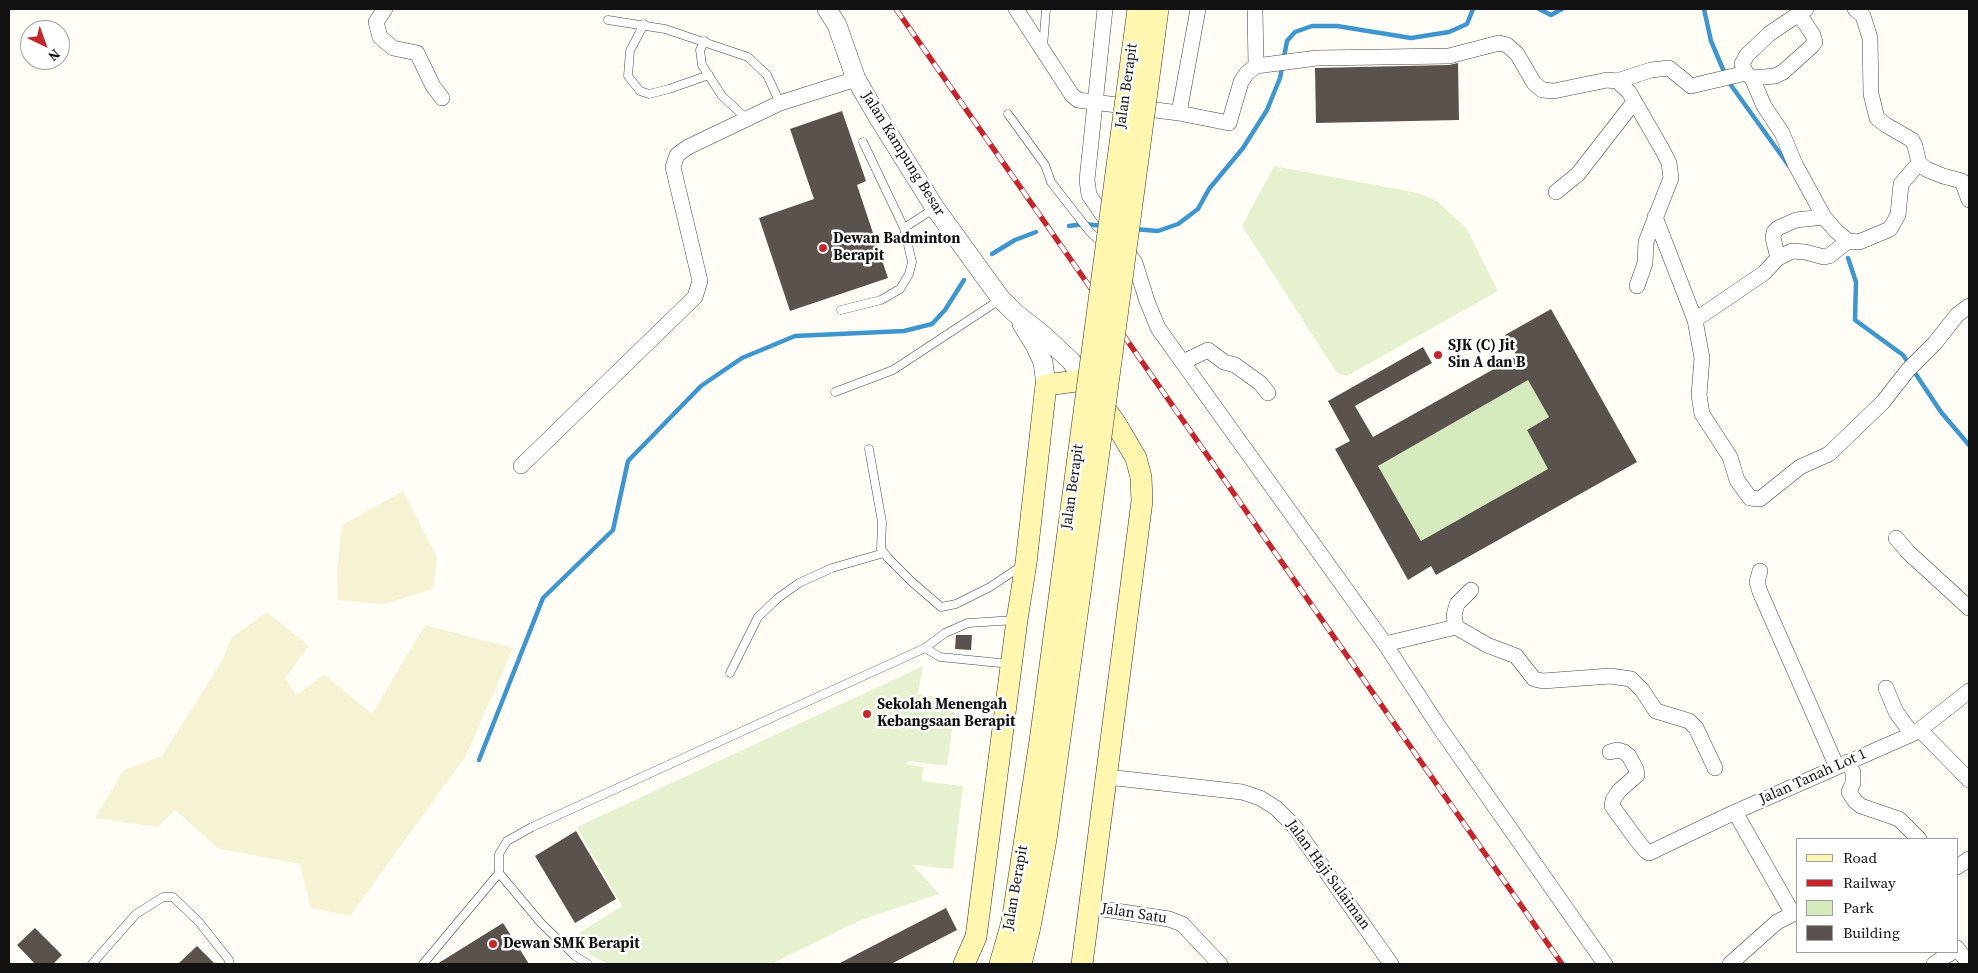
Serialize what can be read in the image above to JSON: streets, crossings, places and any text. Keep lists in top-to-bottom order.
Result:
{
  "streets": {
    "main road": ["Jalan Berapit"],
    "street": [
      "Jalan Kampung Besar",
      "Jalan Tanah Lot 1",
      "Jalan Haji Sulaiman",
      "Jalan Satu"
    ]
  },
  "places": [
    "Dewan Badminton Berapit",
    "SJK (C) Jit Sin A dan B",
    "Sekolah Menengah Kebangsaan Berapit",
    "Dewan SMK Berapit"
  ],
  "legend": [
    "Road",
    "Railway",
    "Park",
    "Building"
  ],
  "north": "bottom right"
}
